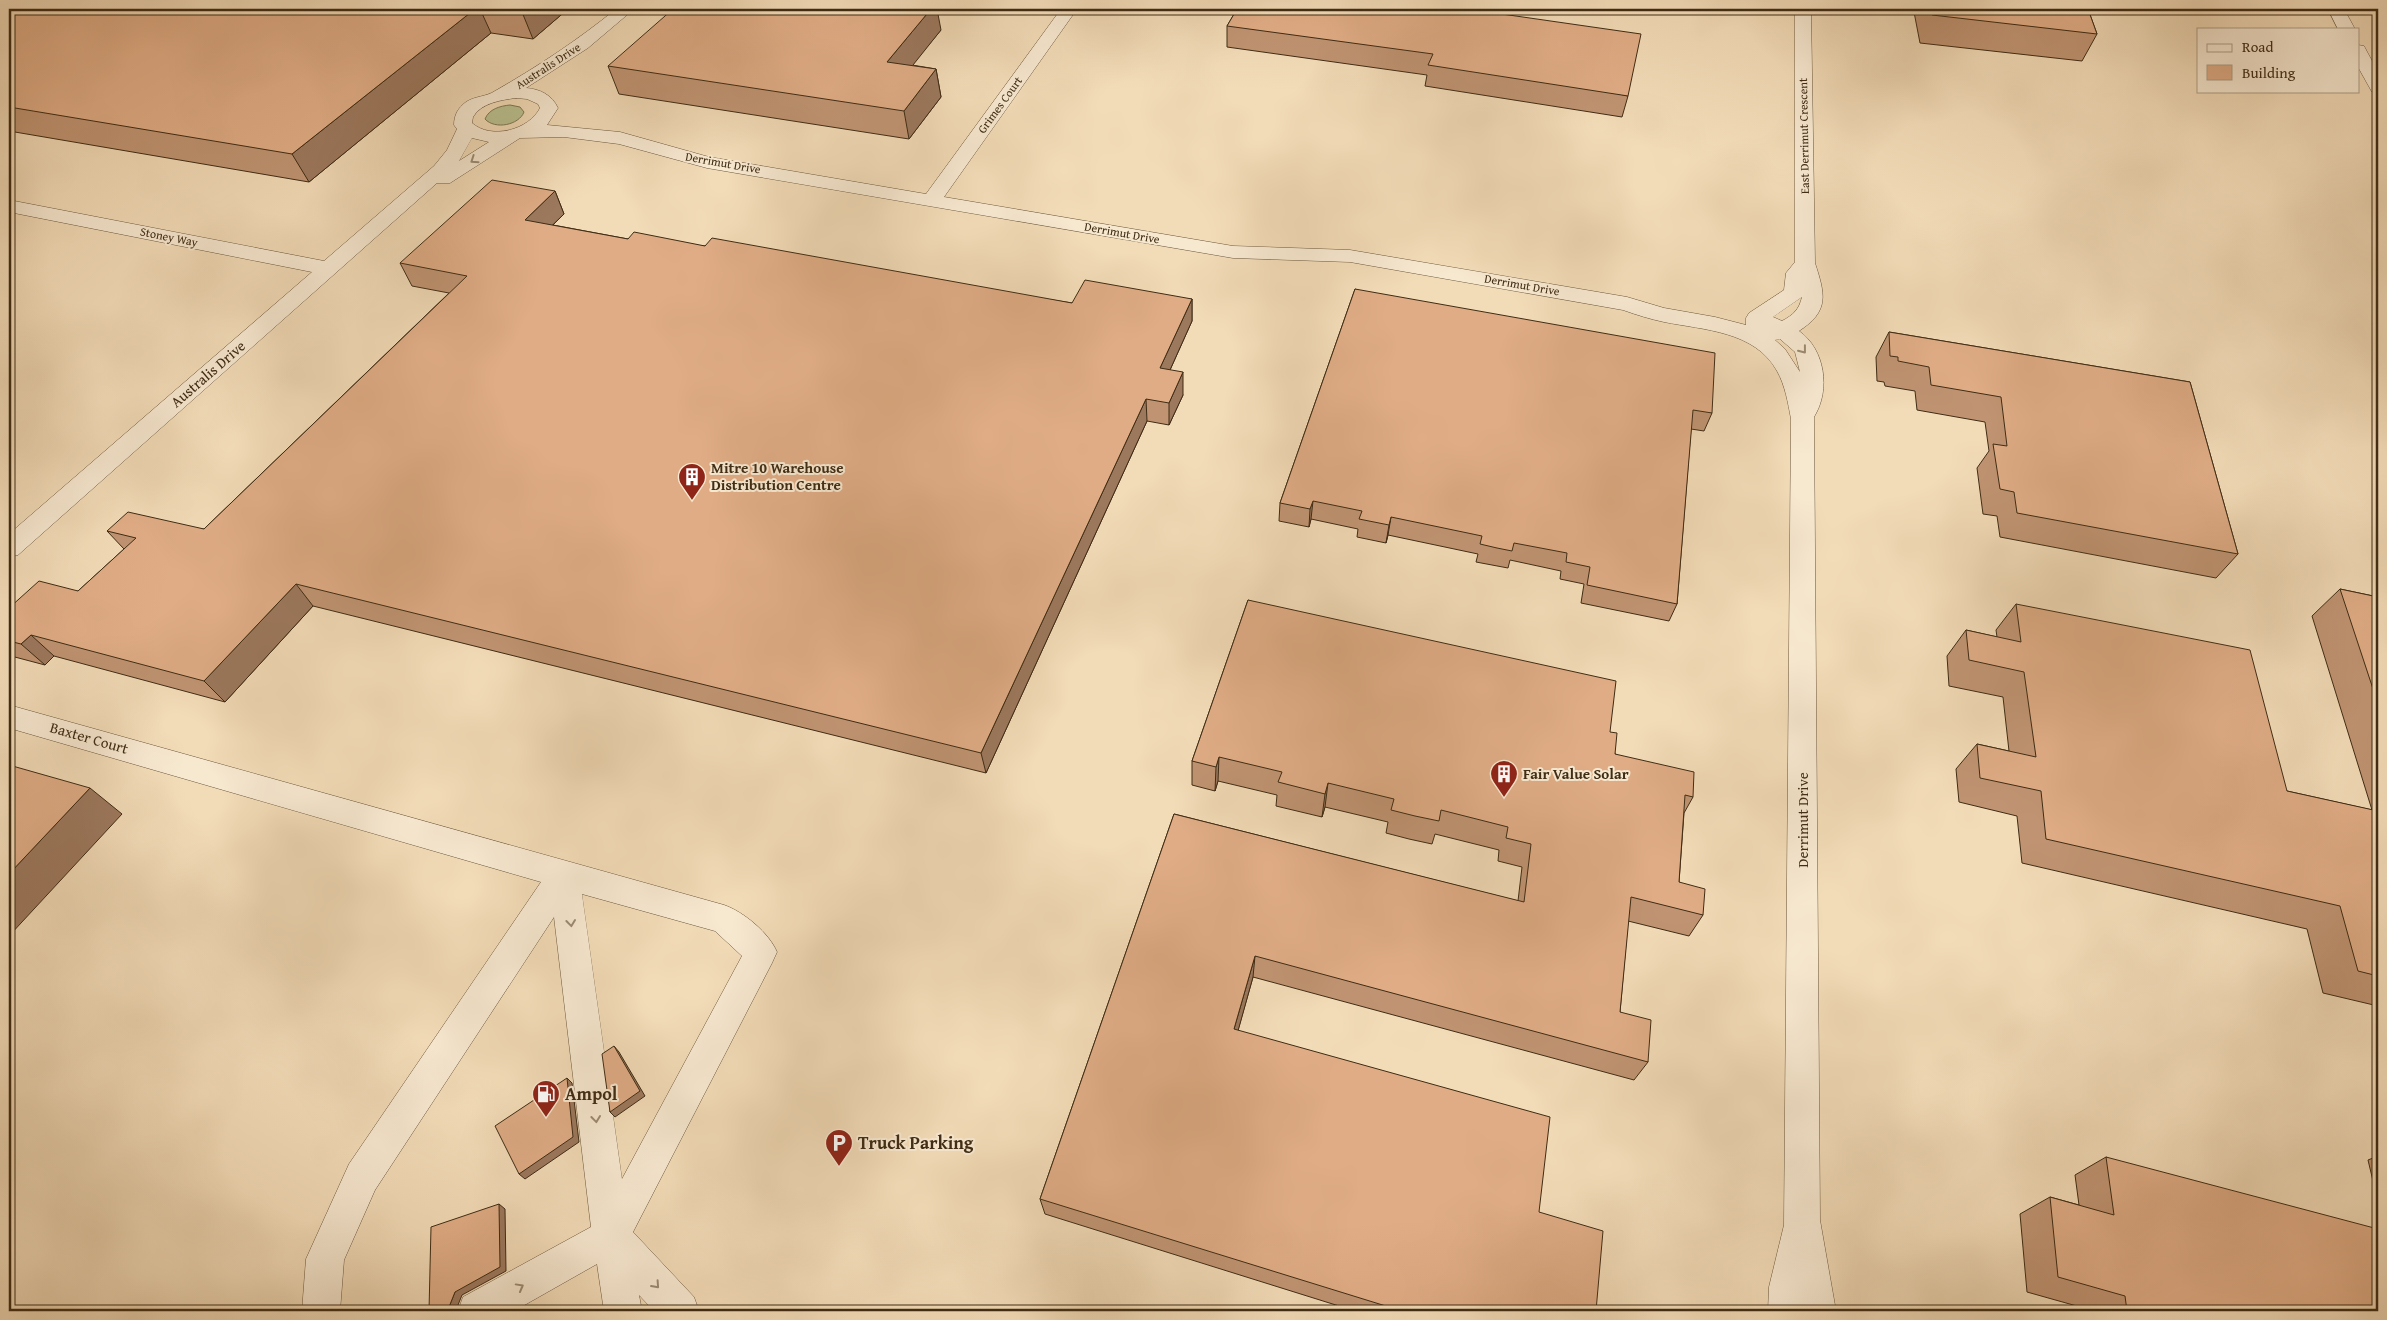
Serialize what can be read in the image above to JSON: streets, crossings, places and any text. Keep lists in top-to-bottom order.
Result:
{
  "streets": {
    "street": [
      "Australis Drive",
      "Grimes Court",
      "East Derrimut Crescent",
      "Derrimut Drive",
      "Stoney Way",
      "Baxter Court"
    ]
  },
  "crossings": [
    ["Australis Drive", "Derrimut Drive"],
    ["Australis Drive", "Stoney Way"],
    ["Grimes Court", "Derrimut Drive"],
    ["East Derrimut Crescent", "Derrimut Drive"]
  ],
  "places": {
    "building": ["Mitre 10 Warehouse Distribution Centre", "Fair Value Solar"],
    "fuel station": ["Ampol"],
    "parking": ["Truck Parking"]
  },
  "legend": ["Road", "Building"]
}
